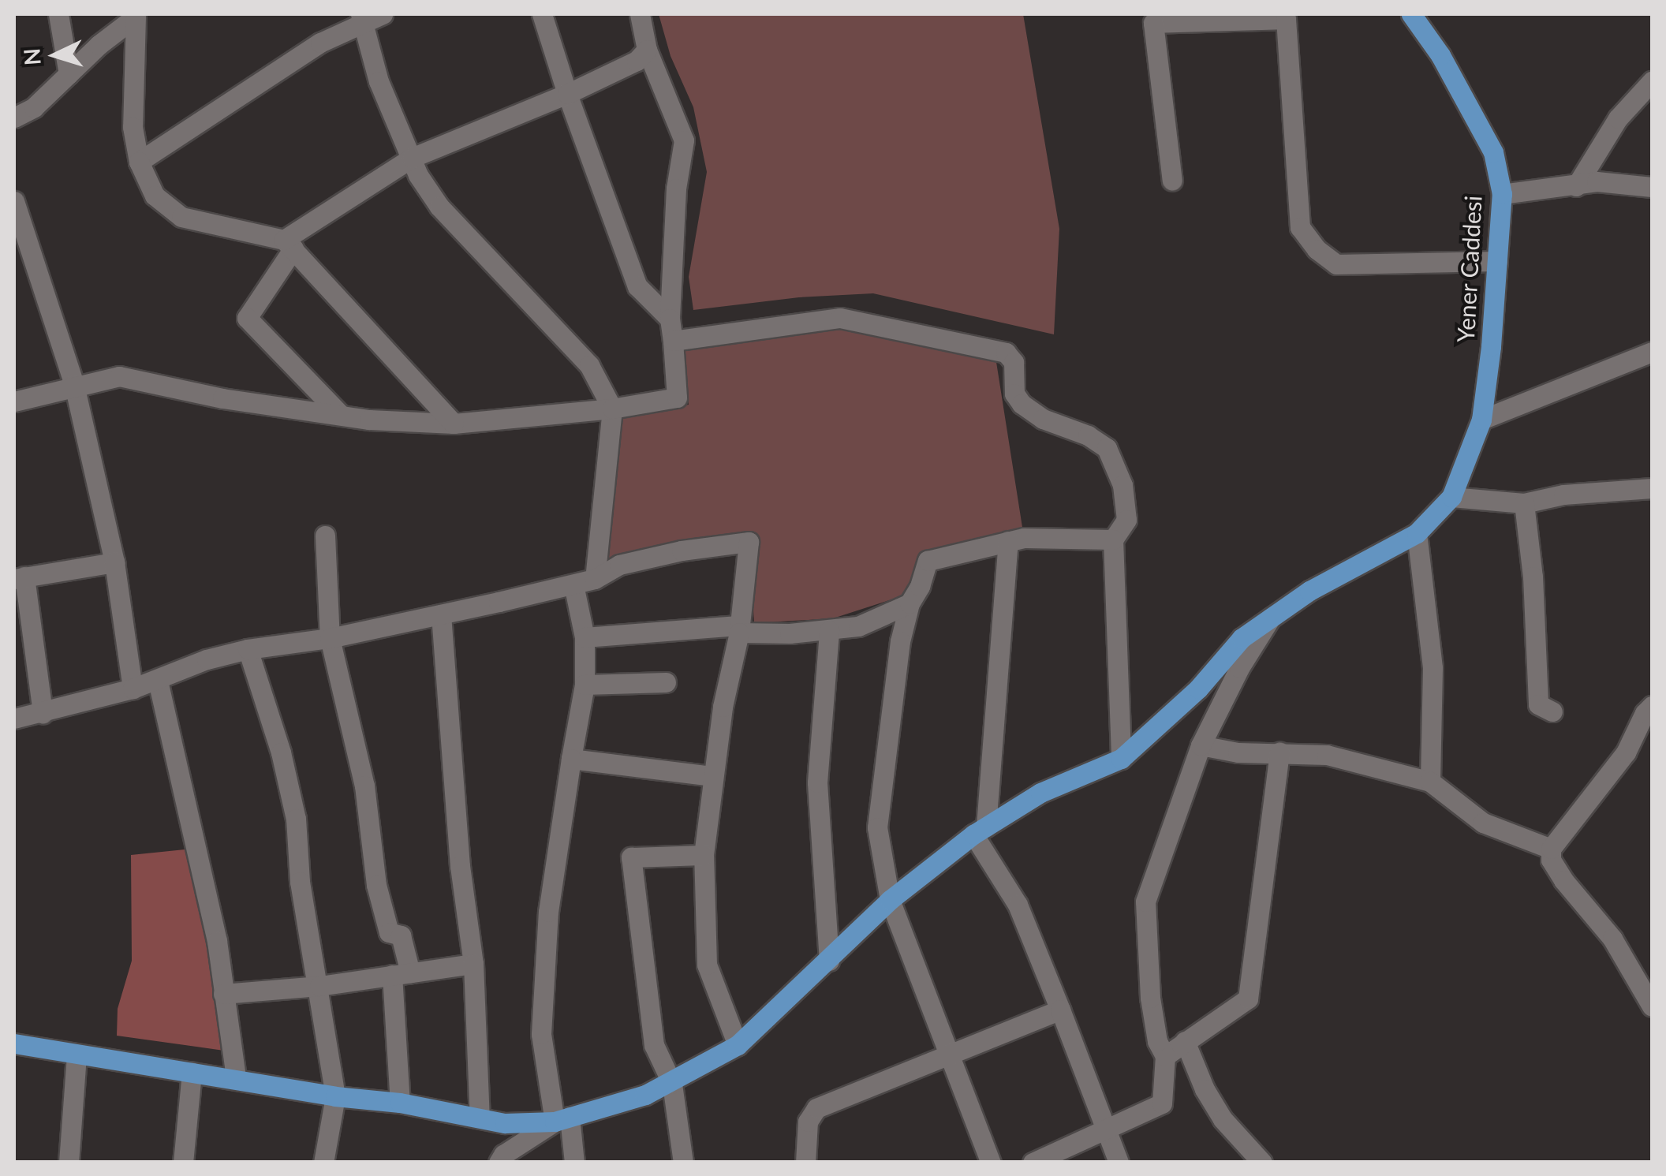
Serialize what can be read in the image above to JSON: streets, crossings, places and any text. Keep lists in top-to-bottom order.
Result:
{
  "streets": {
    "main road": ["Yener Caddesi"]
  },
  "north": "left"
}
